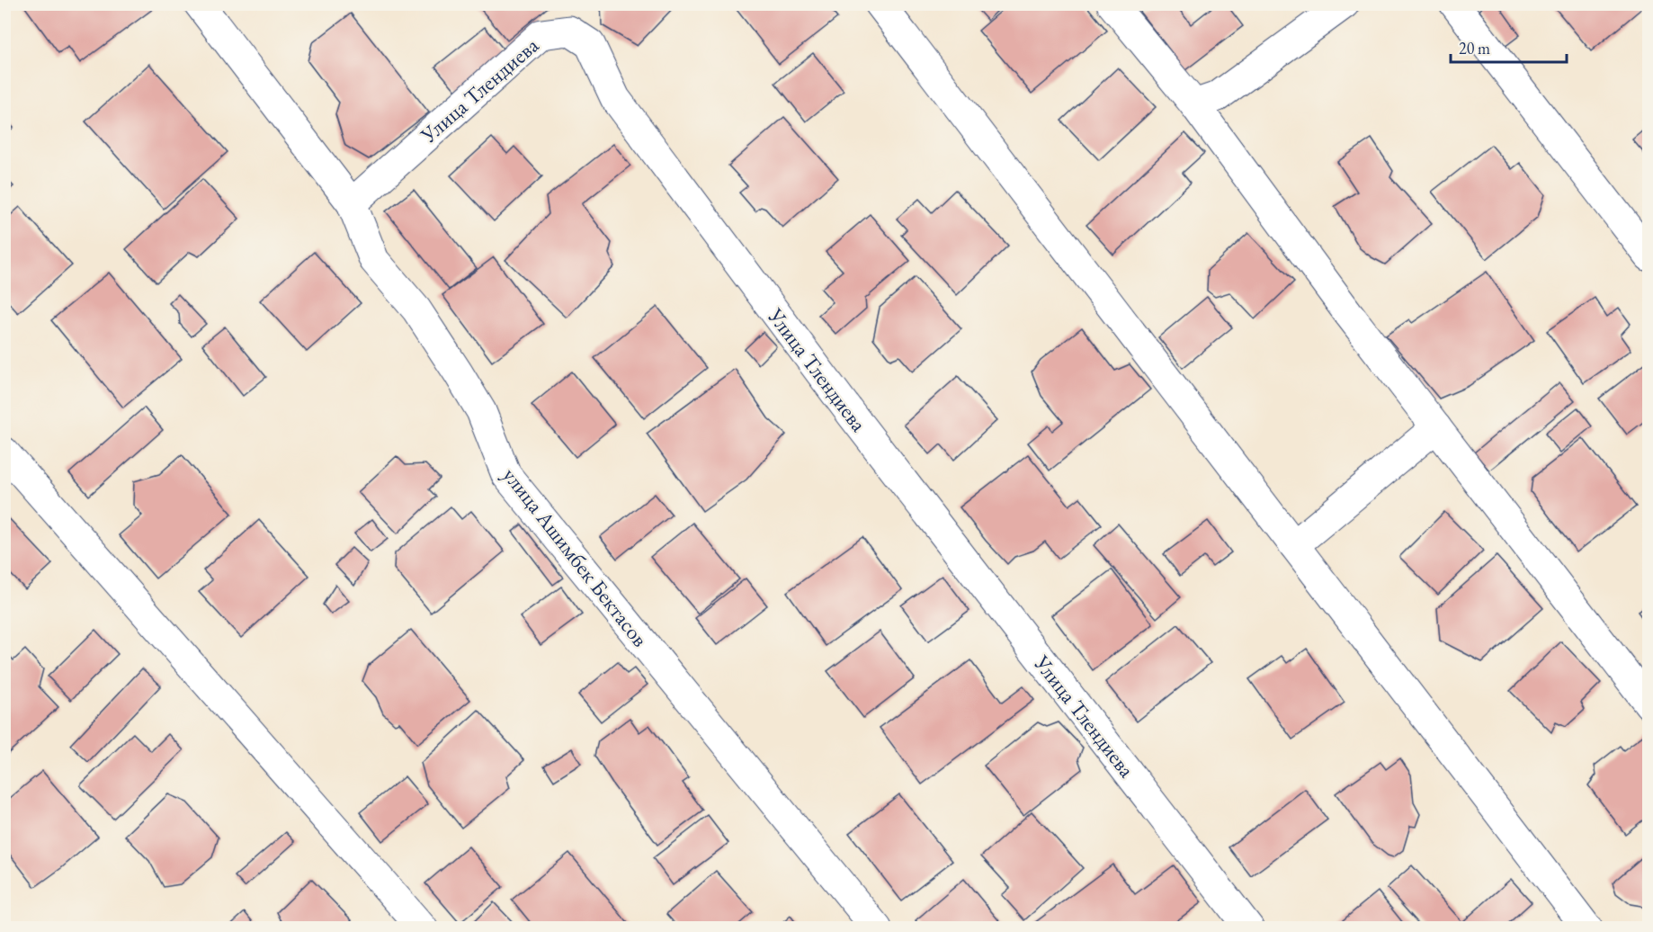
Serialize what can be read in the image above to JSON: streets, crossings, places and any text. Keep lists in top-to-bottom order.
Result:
{
  "streets": {
    "street": ["Улица Тлендиева", "улица Ашимбек Бектасов"]
  },
  "crossings": [
    ["Улица Тлендиева", "улица Ашимбек Бектасов"]
  ],
  "scale_bar": "20 m"
}
